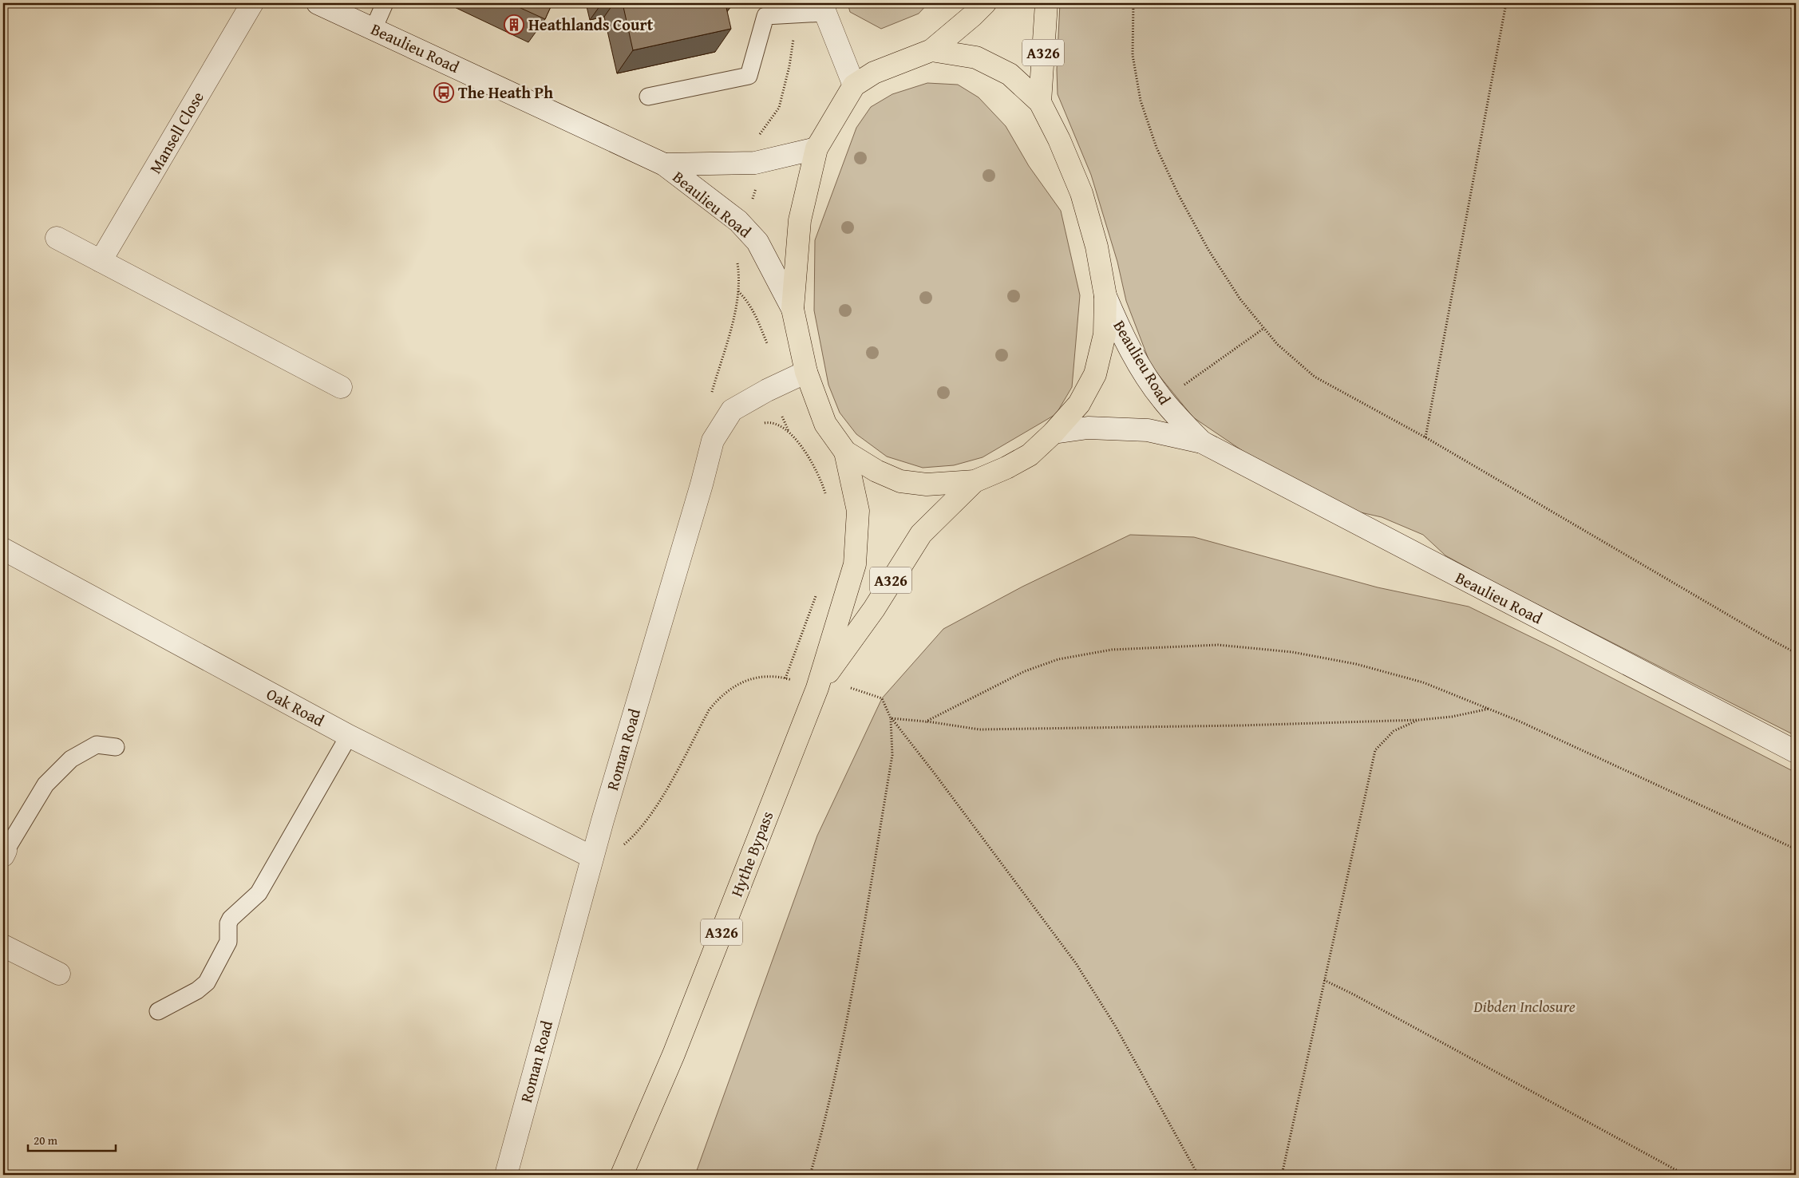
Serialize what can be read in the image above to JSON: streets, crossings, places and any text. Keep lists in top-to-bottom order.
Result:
{
  "streets": {
    "main road": ["A326", "Hythe Bypass"],
    "street": [
      "Beaulieu Road",
      "Mansell Close",
      "Oak Road",
      "Roman Road"
    ]
  },
  "crossings": [
    ["Oak Road", "Roman Road"]
  ],
  "parks": ["Dibden Inclosure"],
  "places": {
    "building": ["Heathlands Court"],
    "bus stop": ["The Heath Ph"]
  },
  "scale_bar": "20 m"
}
